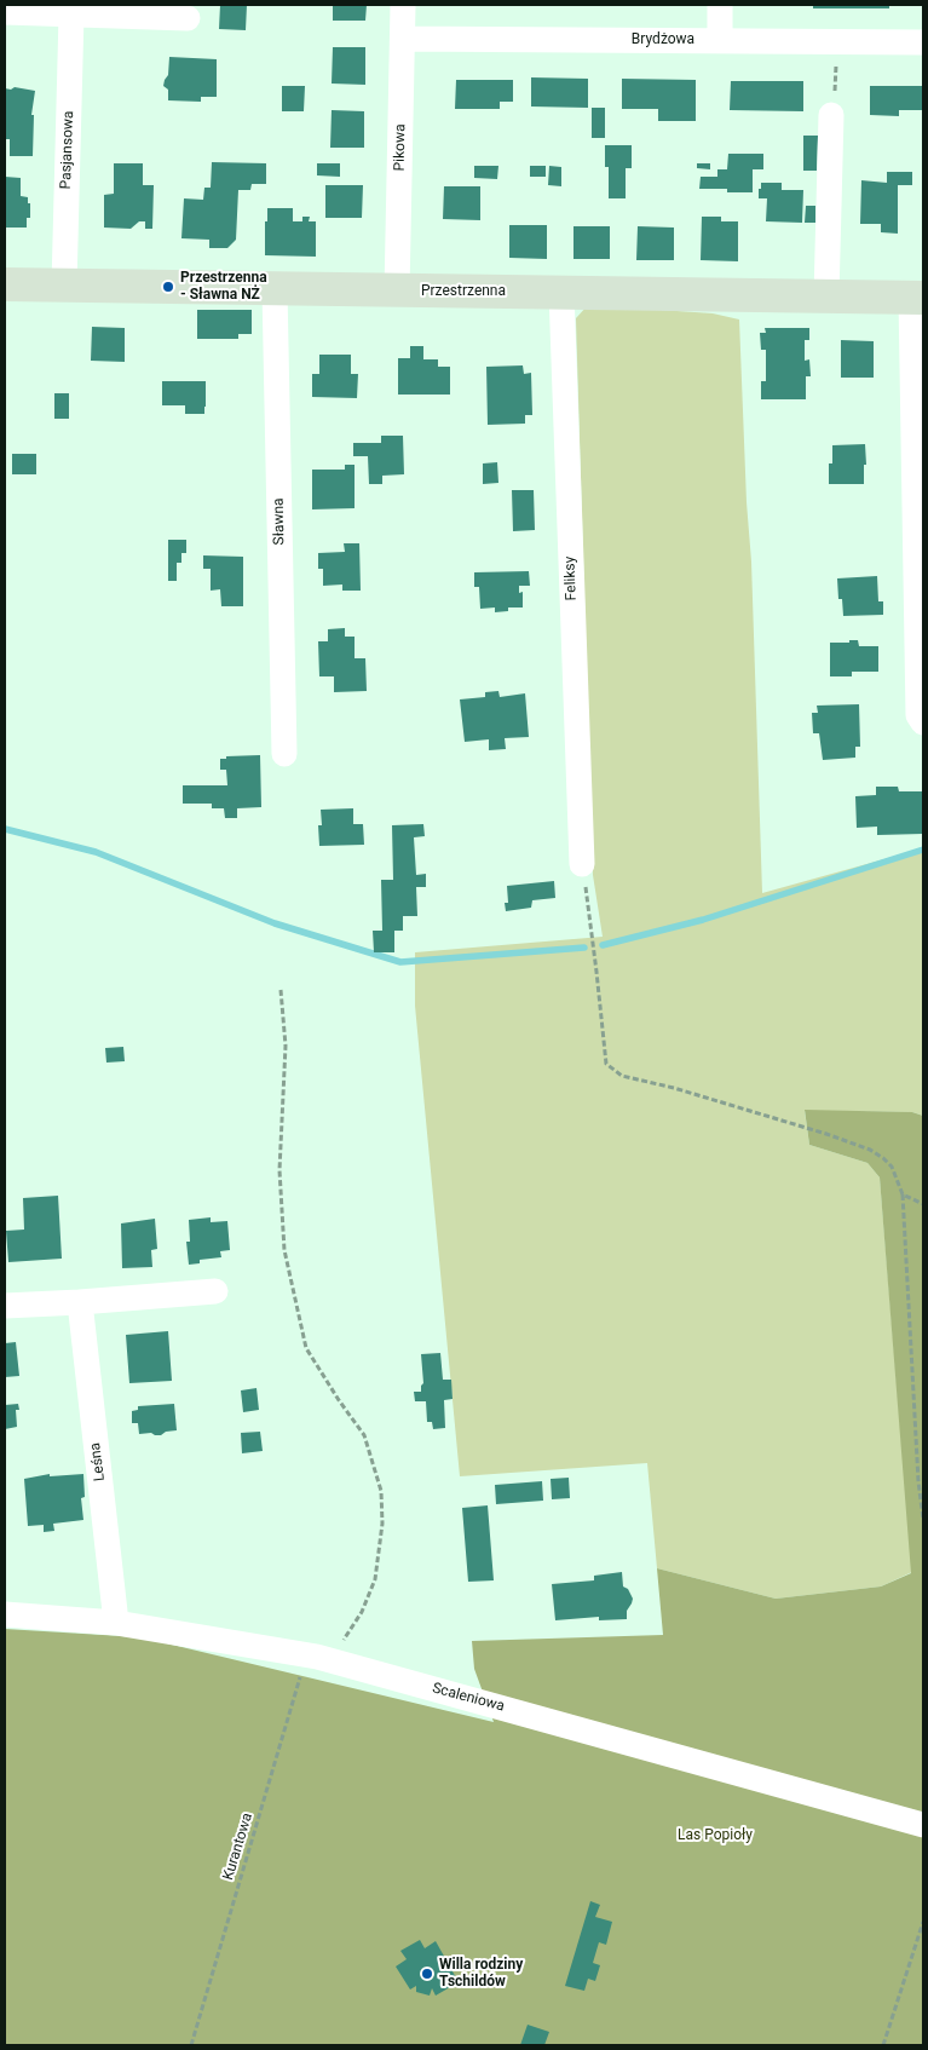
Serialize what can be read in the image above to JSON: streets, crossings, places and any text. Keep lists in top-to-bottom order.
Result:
{
  "streets": {
    "street": [
      "Brydżowa",
      "Pikowa",
      "Pasjansowa",
      "Przestrzenna",
      "Sławna",
      "Feliksy",
      "Leśna",
      "Scaleniowa"
    ],
    "path": ["Kurantowa"]
  },
  "crossings": [
    ["Brydżowa", "Pikowa"],
    ["Pikowa", "Przestrzenna"],
    ["Pasjansowa", "Przestrzenna"],
    ["Przestrzenna", "Sławna"],
    ["Przestrzenna", "Feliksy"],
    ["Leśna", "Scaleniowa"],
    ["Scaleniowa", "Kurantowa"]
  ],
  "parks": ["Las Popioły"],
  "places": ["Przestrzenna - Sławna NŻ", "Willa rodziny Tschildów"]
}
